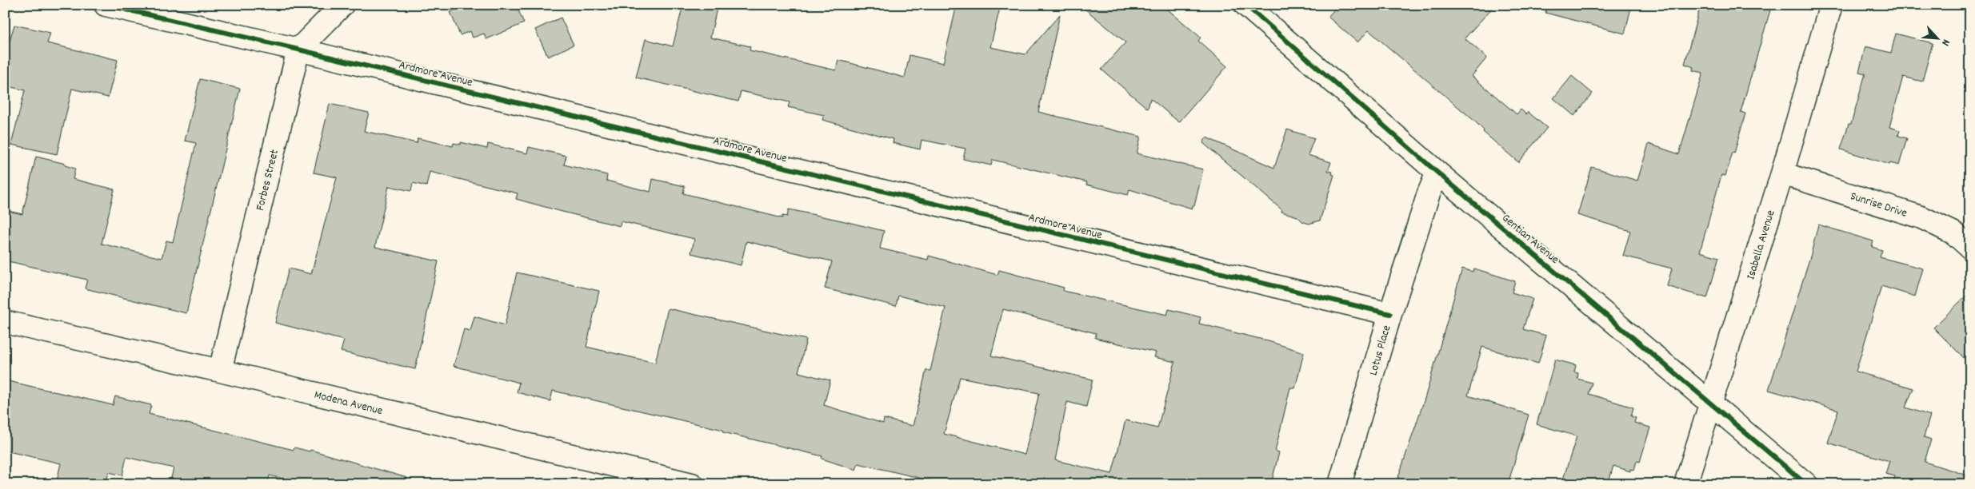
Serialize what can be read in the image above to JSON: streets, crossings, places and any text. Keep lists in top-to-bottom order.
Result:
{
  "streets": {
    "street": [
      "Ardmore Avenue",
      "Forbes Street",
      "Sunrise Drive",
      "Gentian Avenue",
      "Isabella Avenue",
      "Lotus Place",
      "Modena Avenue"
    ]
  },
  "crossings": [
    ["Ardmore Avenue", "Forbes Street"],
    ["Ardmore Avenue", "Lotus Place"],
    ["Forbes Street", "Modena Avenue"],
    ["Sunrise Drive", "Isabella Avenue"],
    ["Gentian Avenue", "Isabella Avenue"],
    ["Gentian Avenue", "Lotus Place"]
  ],
  "north": "bottom right"
}
